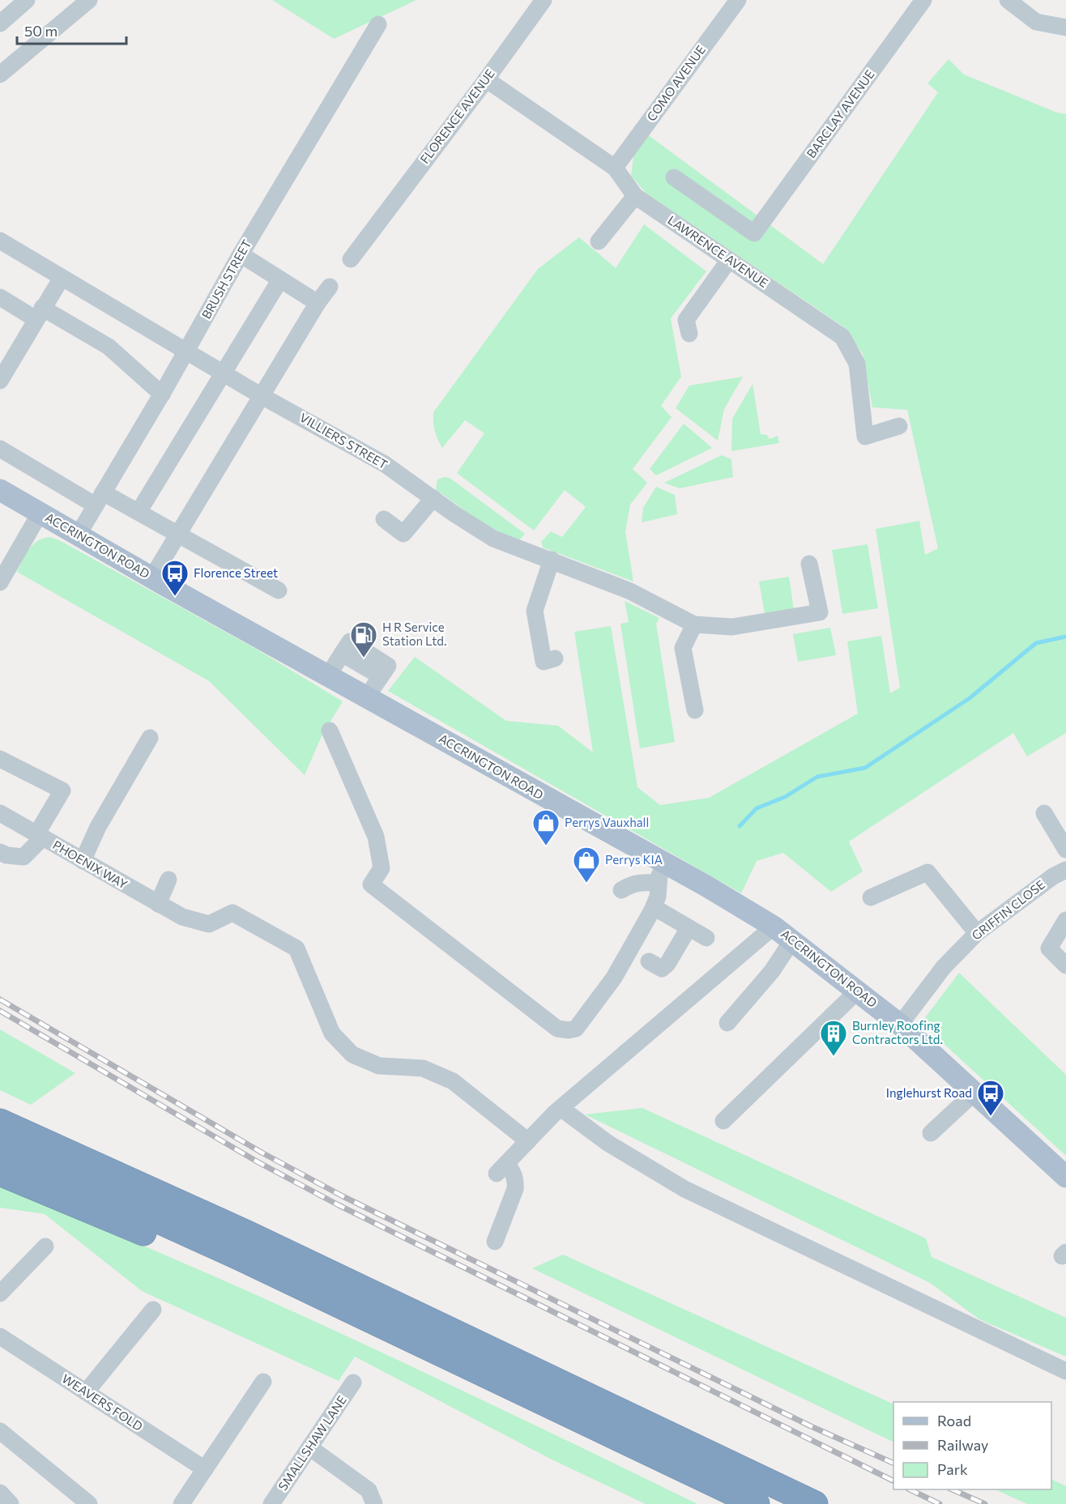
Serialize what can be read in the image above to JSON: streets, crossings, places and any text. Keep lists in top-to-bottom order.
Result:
{
  "streets": {
    "main road": ["ACCRINGTON ROAD"],
    "street": [
      "COMO AVENUE",
      "BARCLAY AVENUE",
      "FLORENCE AVENUE",
      "LAWRENCE AVENUE",
      "BRUSH STREET",
      "VILLIERS STREET",
      "PHOENIX WAY",
      "GRIFFIN CLOSE",
      "WEAVERS FOLD",
      "SMALLSHAW LANE"
    ]
  },
  "crossings": [
    ["COMO AVENUE", "LAWRENCE AVENUE"],
    ["FLORENCE AVENUE", "LAWRENCE AVENUE"],
    ["BRUSH STREET", "VILLIERS STREET"],
    ["BRUSH STREET", "ACCRINGTON ROAD"],
    ["ACCRINGTON ROAD", "GRIFFIN CLOSE"]
  ],
  "places": {
    "bus stop": ["Florence Street", "Inglehurst Road"],
    "fuel station": ["H R Service Station Ltd."],
    "shop": ["Perrys Vauxhall", "Perrys KIA"],
    "building": ["Burnley Roofing Contractors Ltd."]
  },
  "legend": ["Road", "Railway", "Park"],
  "scale_bar": "50 m"
}
